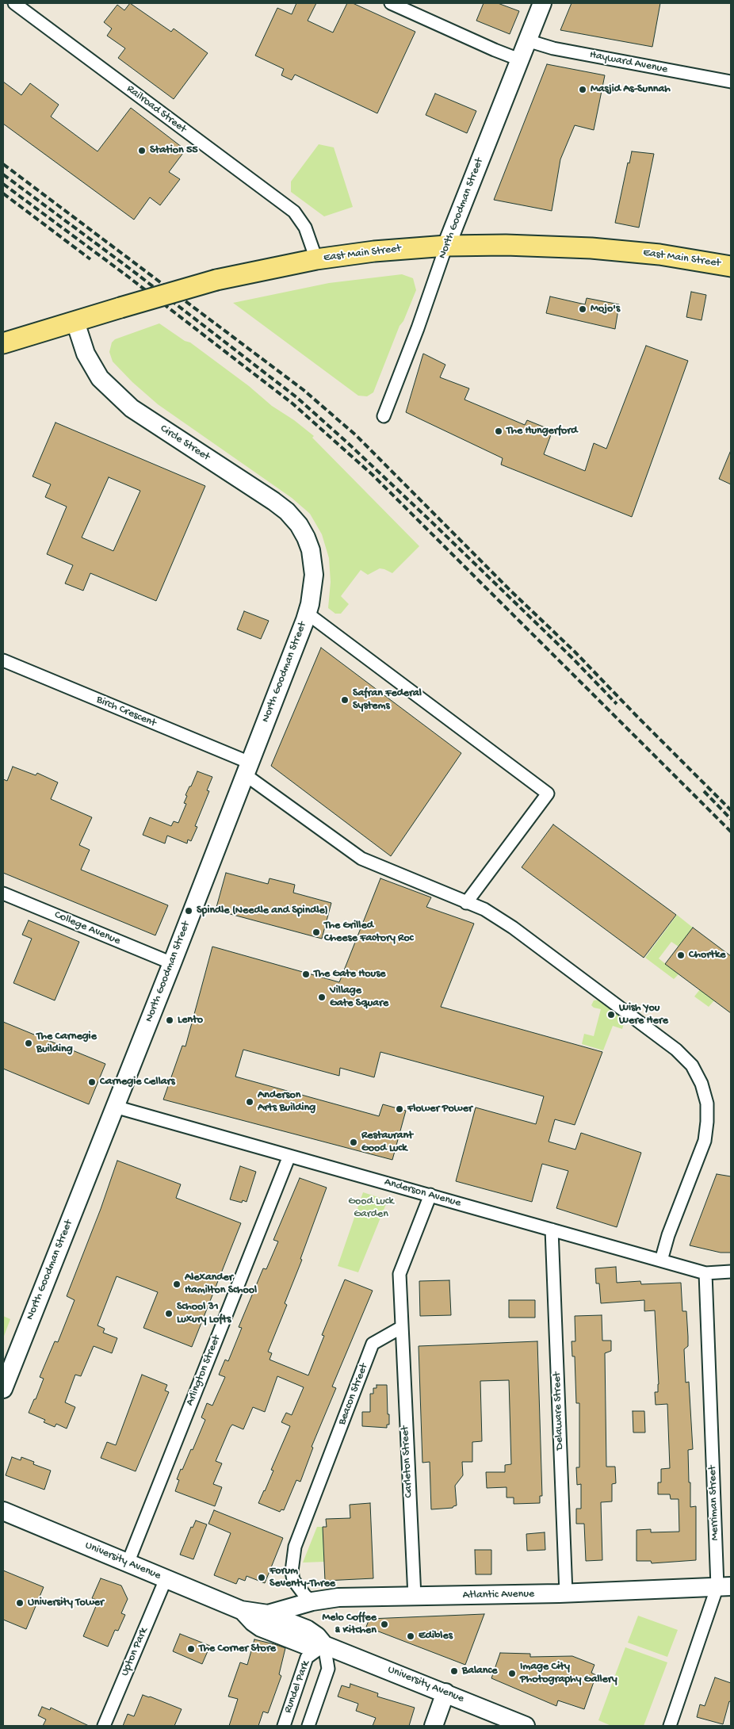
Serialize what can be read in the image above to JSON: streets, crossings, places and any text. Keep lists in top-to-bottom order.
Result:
{
  "streets": {
    "main road": [
      "North Goodman Street",
      "East Main Street",
      "Circle Street",
      "University Avenue",
      "Atlantic Avenue"
    ],
    "street": [
      "Hayward Avenue",
      "Railroad Street",
      "Birch Crescent",
      "College Avenue",
      "Anderson Avenue",
      "Arlington Street",
      "Beacon Street",
      "Delaware Street",
      "Carleton Street",
      "Merriman Street",
      "Upton Park",
      "Rundel Park"
    ]
  },
  "crossings": [
    ["Hayward Avenue", "North Goodman Street"],
    ["Railroad Street", "East Main Street"],
    ["North Goodman Street", "East Main Street"],
    ["North Goodman Street", "Circle Street"],
    ["North Goodman Street", "Birch Crescent"],
    ["North Goodman Street", "College Avenue"],
    ["North Goodman Street", "Anderson Avenue"],
    ["East Main Street", "Circle Street"],
    ["Birch Crescent", "Anderson Avenue"],
    ["Anderson Avenue", "Arlington Street"],
    ["Anderson Avenue", "Delaware Street"],
    ["Anderson Avenue", "Merriman Street"],
    ["Arlington Street", "University Avenue"],
    ["Beacon Street", "Carleton Street"],
    ["Beacon Street", "Atlantic Avenue"],
    ["Delaware Street", "Atlantic Avenue"],
    ["Carleton Street", "Atlantic Avenue"],
    ["Merriman Street", "Atlantic Avenue"],
    ["University Avenue", "Atlantic Avenue"],
    ["University Avenue", "Upton Park"],
    ["University Avenue", "Rundel Park"]
  ],
  "parks": ["Good Luck Garden"],
  "places": [
    "Masjid As-Sunnah",
    "Station 55",
    "Mojo's",
    "The Hungerford",
    "Safran Federal Systems",
    "Spindle (Needle and Spindle)",
    "The Grilled Cheese Factory Roc",
    "Chortke",
    "The Gate House",
    "Village Gate Square",
    "Wish You Were Here",
    "Lento",
    "The Carnegie Building",
    "Carnegie Cellars",
    "Anderson Arts Building",
    "Flower Power",
    "Restaurant Good Luck",
    "Alexander Hamilton School",
    "School 31 Luxury Lofts",
    "Forum Seventy-Three",
    "University Tower",
    "Melo Coffee & Kitchen",
    "Edibles",
    "The Corner Store",
    "Balance",
    "Image City Photography Gallery"
  ]
}
